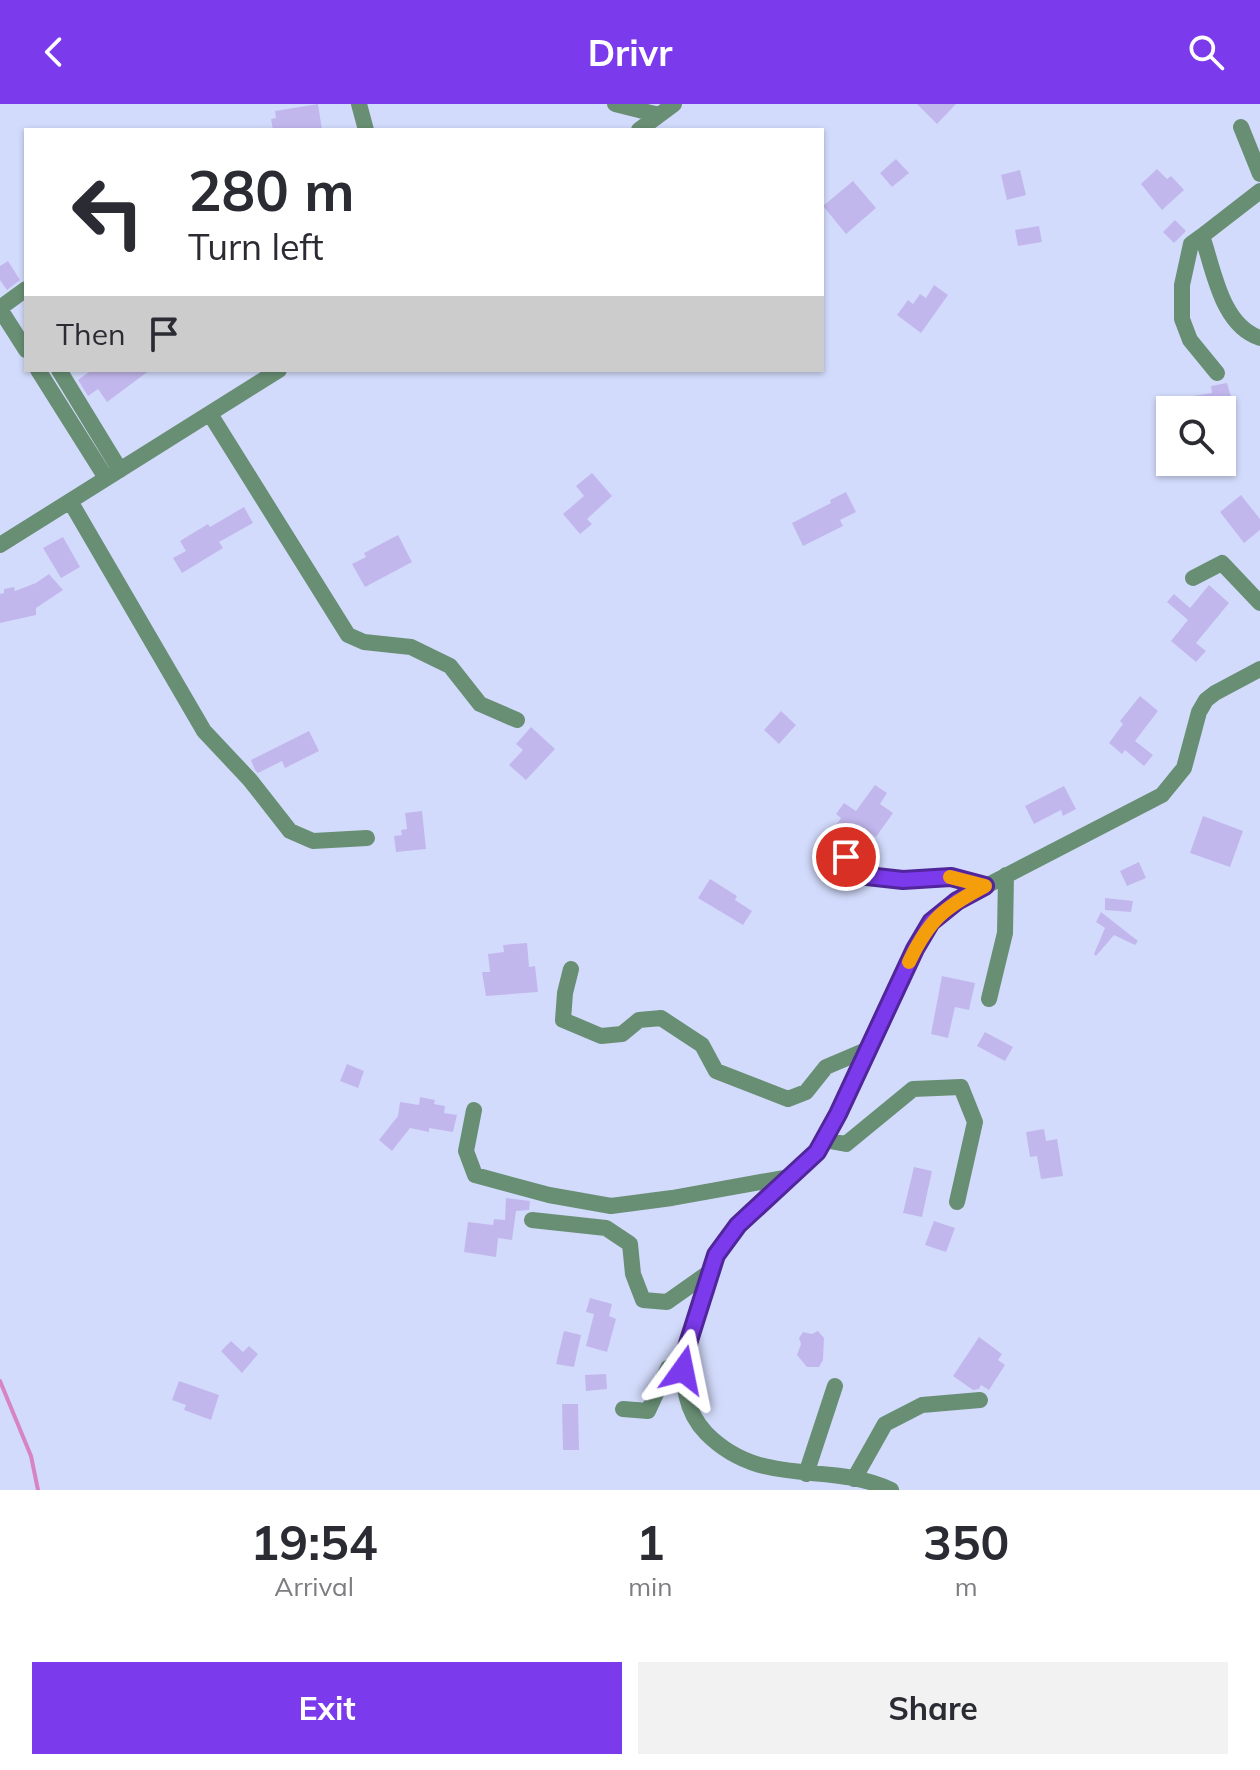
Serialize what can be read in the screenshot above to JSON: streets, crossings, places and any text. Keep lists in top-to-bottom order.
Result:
{
  "page": {
    "header": "Drivr",
    "turn": ["280 m", "Turn left"],
    "then": "Then",
    "eta": [
      "19:54",
      "Arrival",
      "1",
      "min",
      "350",
      "m"
    ],
    "buttons": ["Exit", "Share"]
  }
}
